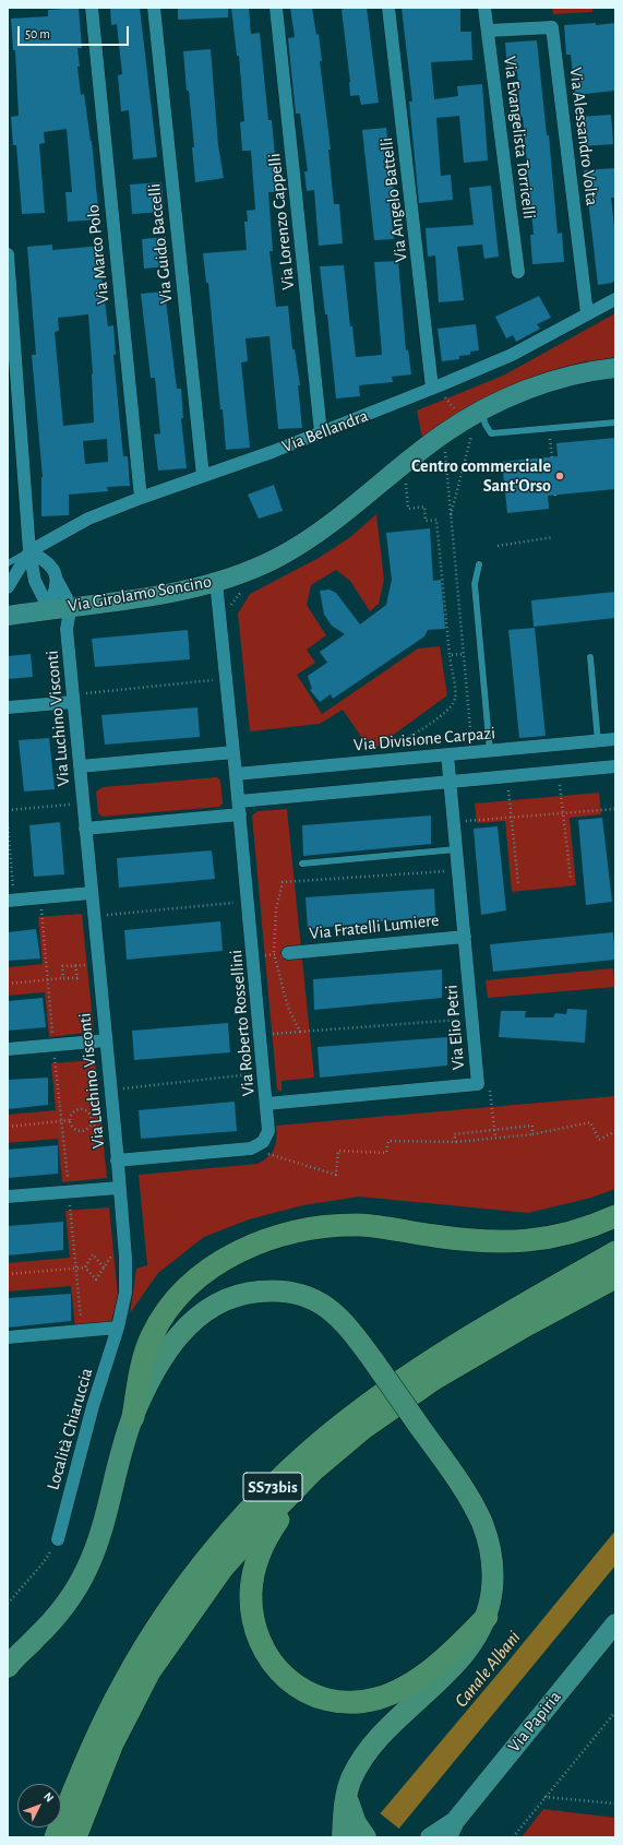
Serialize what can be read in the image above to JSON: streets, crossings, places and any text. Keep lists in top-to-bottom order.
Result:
{
  "streets": {
    "highway": ["SS73bis"],
    "main road": ["Via Girolamo Soncino", "Via Papiria"],
    "street": [
      "Via Alessandro Volta",
      "Via Evangelista Torricelli",
      "Via Angelo Battelli",
      "Via Lorenzo Cappelli",
      "Via Guido Baccelli",
      "Via Marco Polo",
      "Via Bellandra",
      "Via Luchino Visconti",
      "Via Divisione Carpazi",
      "Via Fratelli Lumiere",
      "Via Roberto Rossellini",
      "Via Elio Petri",
      "Località Chiaruccia"
    ]
  },
  "crossings": [
    ["Via Alessandro Volta", "Via Evangelista Torricelli"],
    ["Via Alessandro Volta", "Via Bellandra"],
    ["Via Angelo Battelli", "Via Bellandra"],
    ["Via Lorenzo Cappelli", "Via Bellandra"],
    ["Via Guido Baccelli", "Via Bellandra"],
    ["Via Marco Polo", "Via Bellandra"],
    ["Via Girolamo Soncino", "Via Luchino Visconti"],
    ["Via Girolamo Soncino", "Via Roberto Rossellini"],
    ["Via Luchino Visconti", "Località Chiaruccia"],
    ["Via Divisione Carpazi", "Via Roberto Rossellini"],
    ["Via Divisione Carpazi", "Via Elio Petri"],
    ["Via Fratelli Lumiere", "Via Elio Petri"],
    ["Via Roberto Rossellini", "Via Elio Petri"]
  ],
  "water": ["Canale Albani"],
  "places": ["Centro commerciale Sant'Orso"],
  "scale_bar": "50 m",
  "north": "top right"
}
